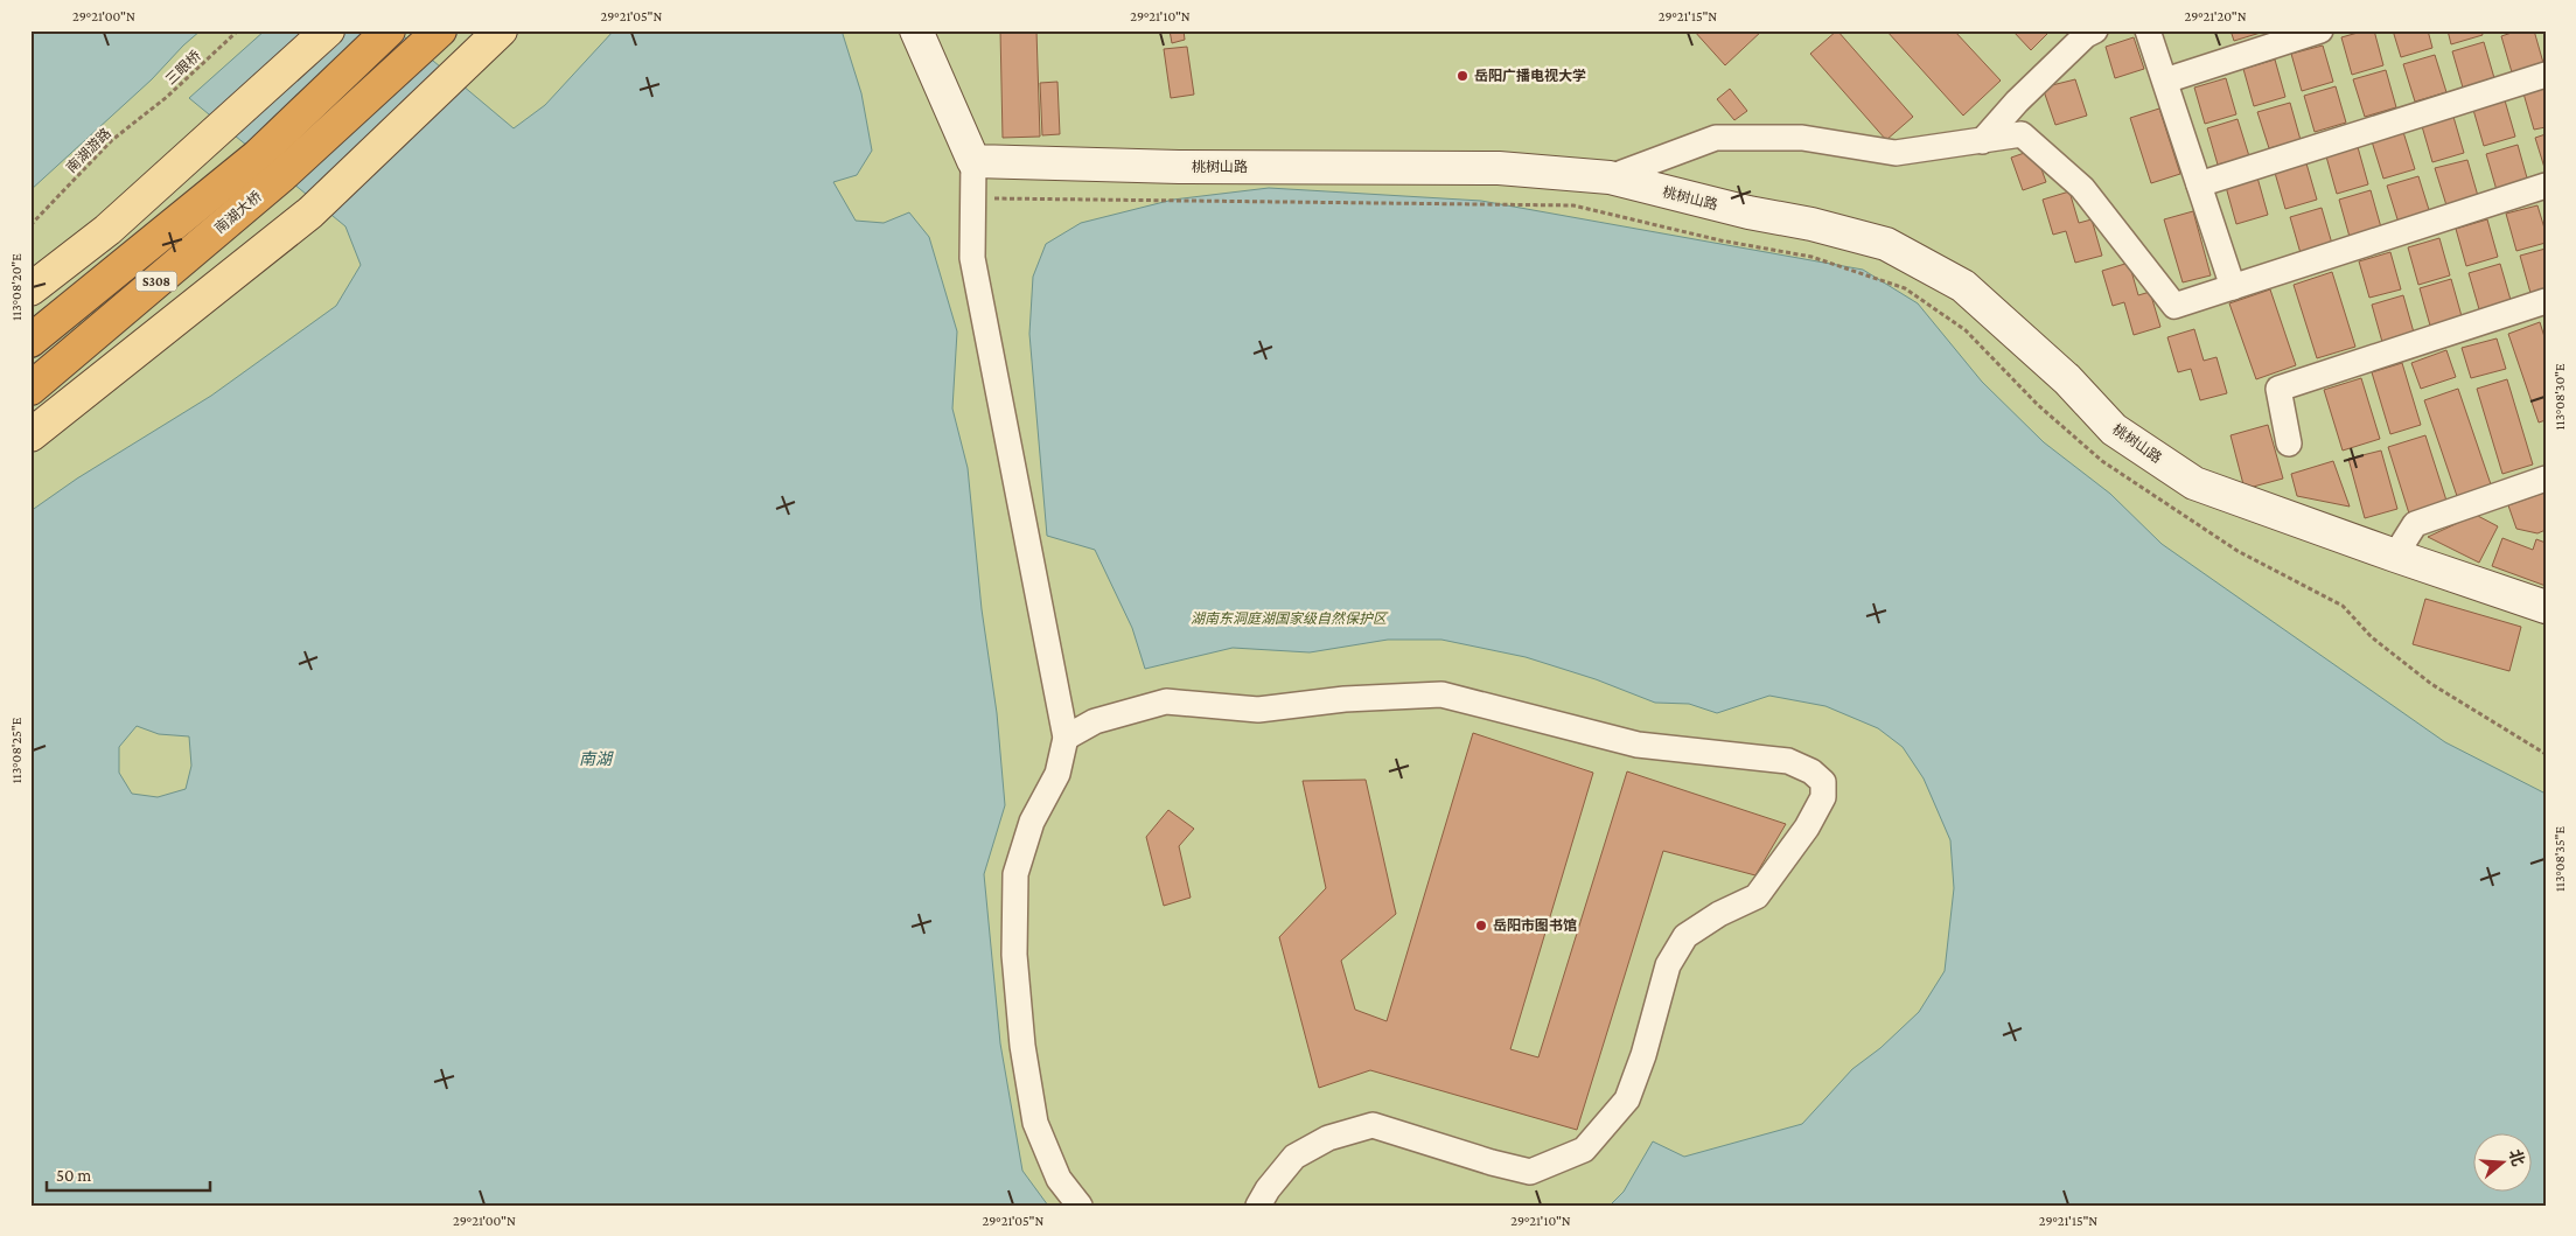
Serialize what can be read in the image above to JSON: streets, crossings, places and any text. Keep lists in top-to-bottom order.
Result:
{
  "streets": {
    "highway": ["南湖大桥", "S308"],
    "street": ["桃树山路"],
    "path": ["三眼桥", "南湖游路"]
  },
  "crossings": [
    ["三眼桥", "南湖游路"]
  ],
  "water": ["南湖"],
  "parks": ["湖南东洞庭湖国家级自然保护区"],
  "places": ["岳阳广播电视大学", "岳阳市图书馆"],
  "scale_bar": "50 m",
  "north": "right",
  "coordinates": [
    "29°21'00\"N",
    "29°21'05\"N",
    "29°21'10\"N",
    "29°21'15\"N",
    "29°21'20\"N",
    "113°08'20\"E",
    "113°08'30\"E",
    "113°08'25\"E",
    "113°08'35\"E"
  ]
}
